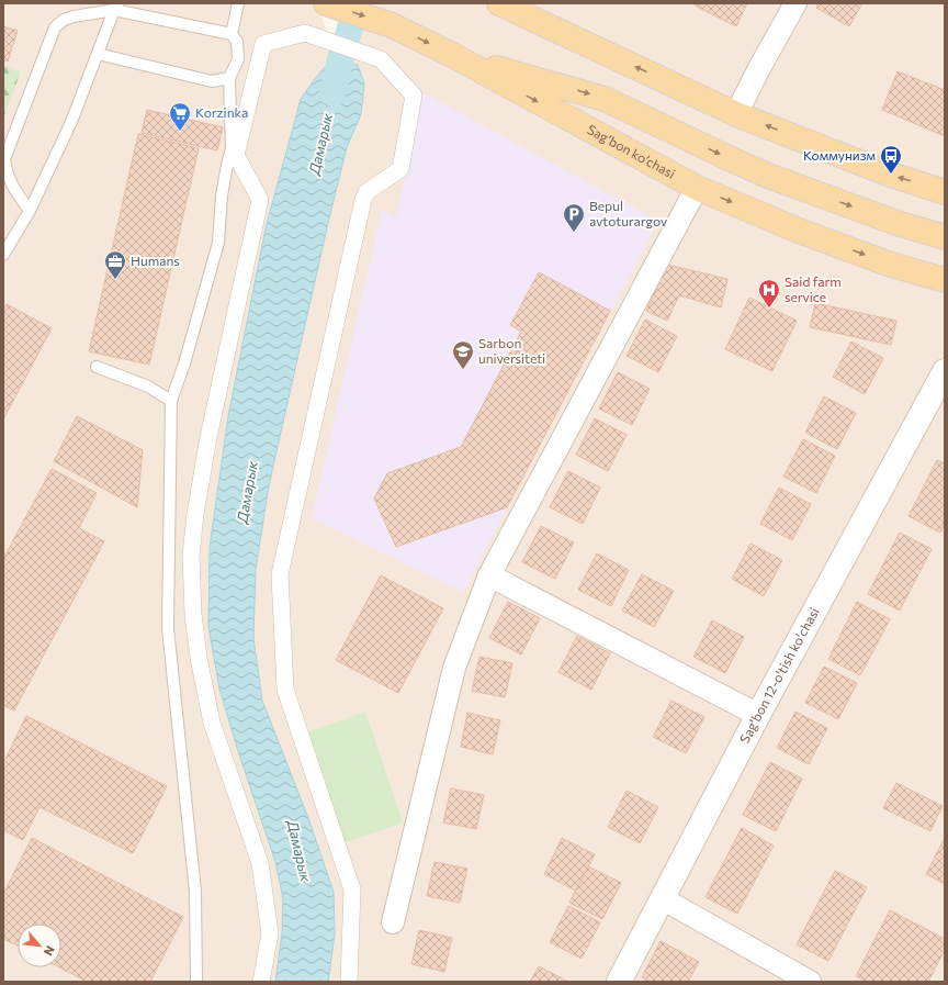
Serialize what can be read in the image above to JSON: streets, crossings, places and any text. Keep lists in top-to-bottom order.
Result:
{
  "streets": {
    "main road": ["Sag’bon ko’chasi", "Sag'bon 12-o'tish ko'chasi"]
  },
  "water": ["Дамарык"],
  "places": {
    "supermarket": ["Korzinka"],
    "bus stop": ["Коммунизм"],
    "parking": ["Bepul avtoturargov"],
    "office": ["Humans"],
    "hospital": ["Said farm service"],
    "school or university": ["Sarbon universiteti"]
  },
  "north": "bottom right"
}
